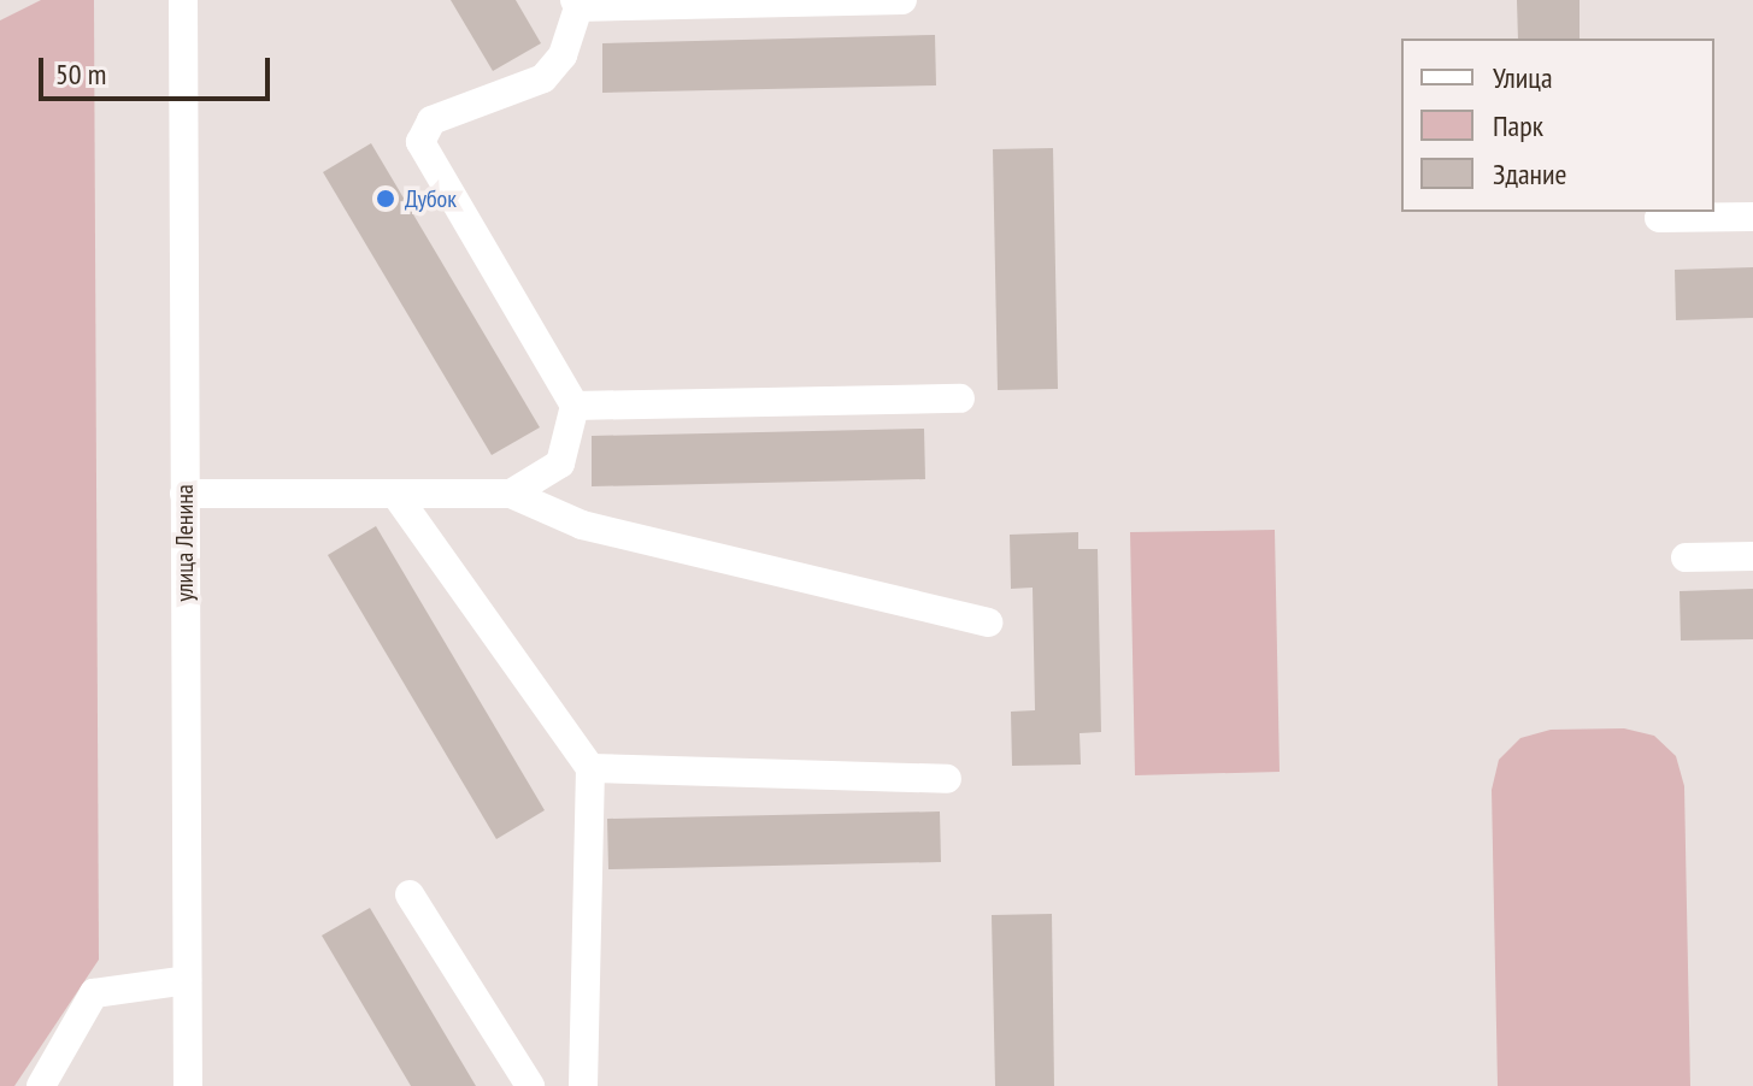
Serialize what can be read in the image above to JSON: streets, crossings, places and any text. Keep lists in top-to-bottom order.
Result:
{
  "streets": {
    "street": ["улица Ленина"]
  },
  "places": ["Дубок"],
  "legend": ["Улица", "Парк", "Здание"],
  "scale_bar": "50 m"
}
